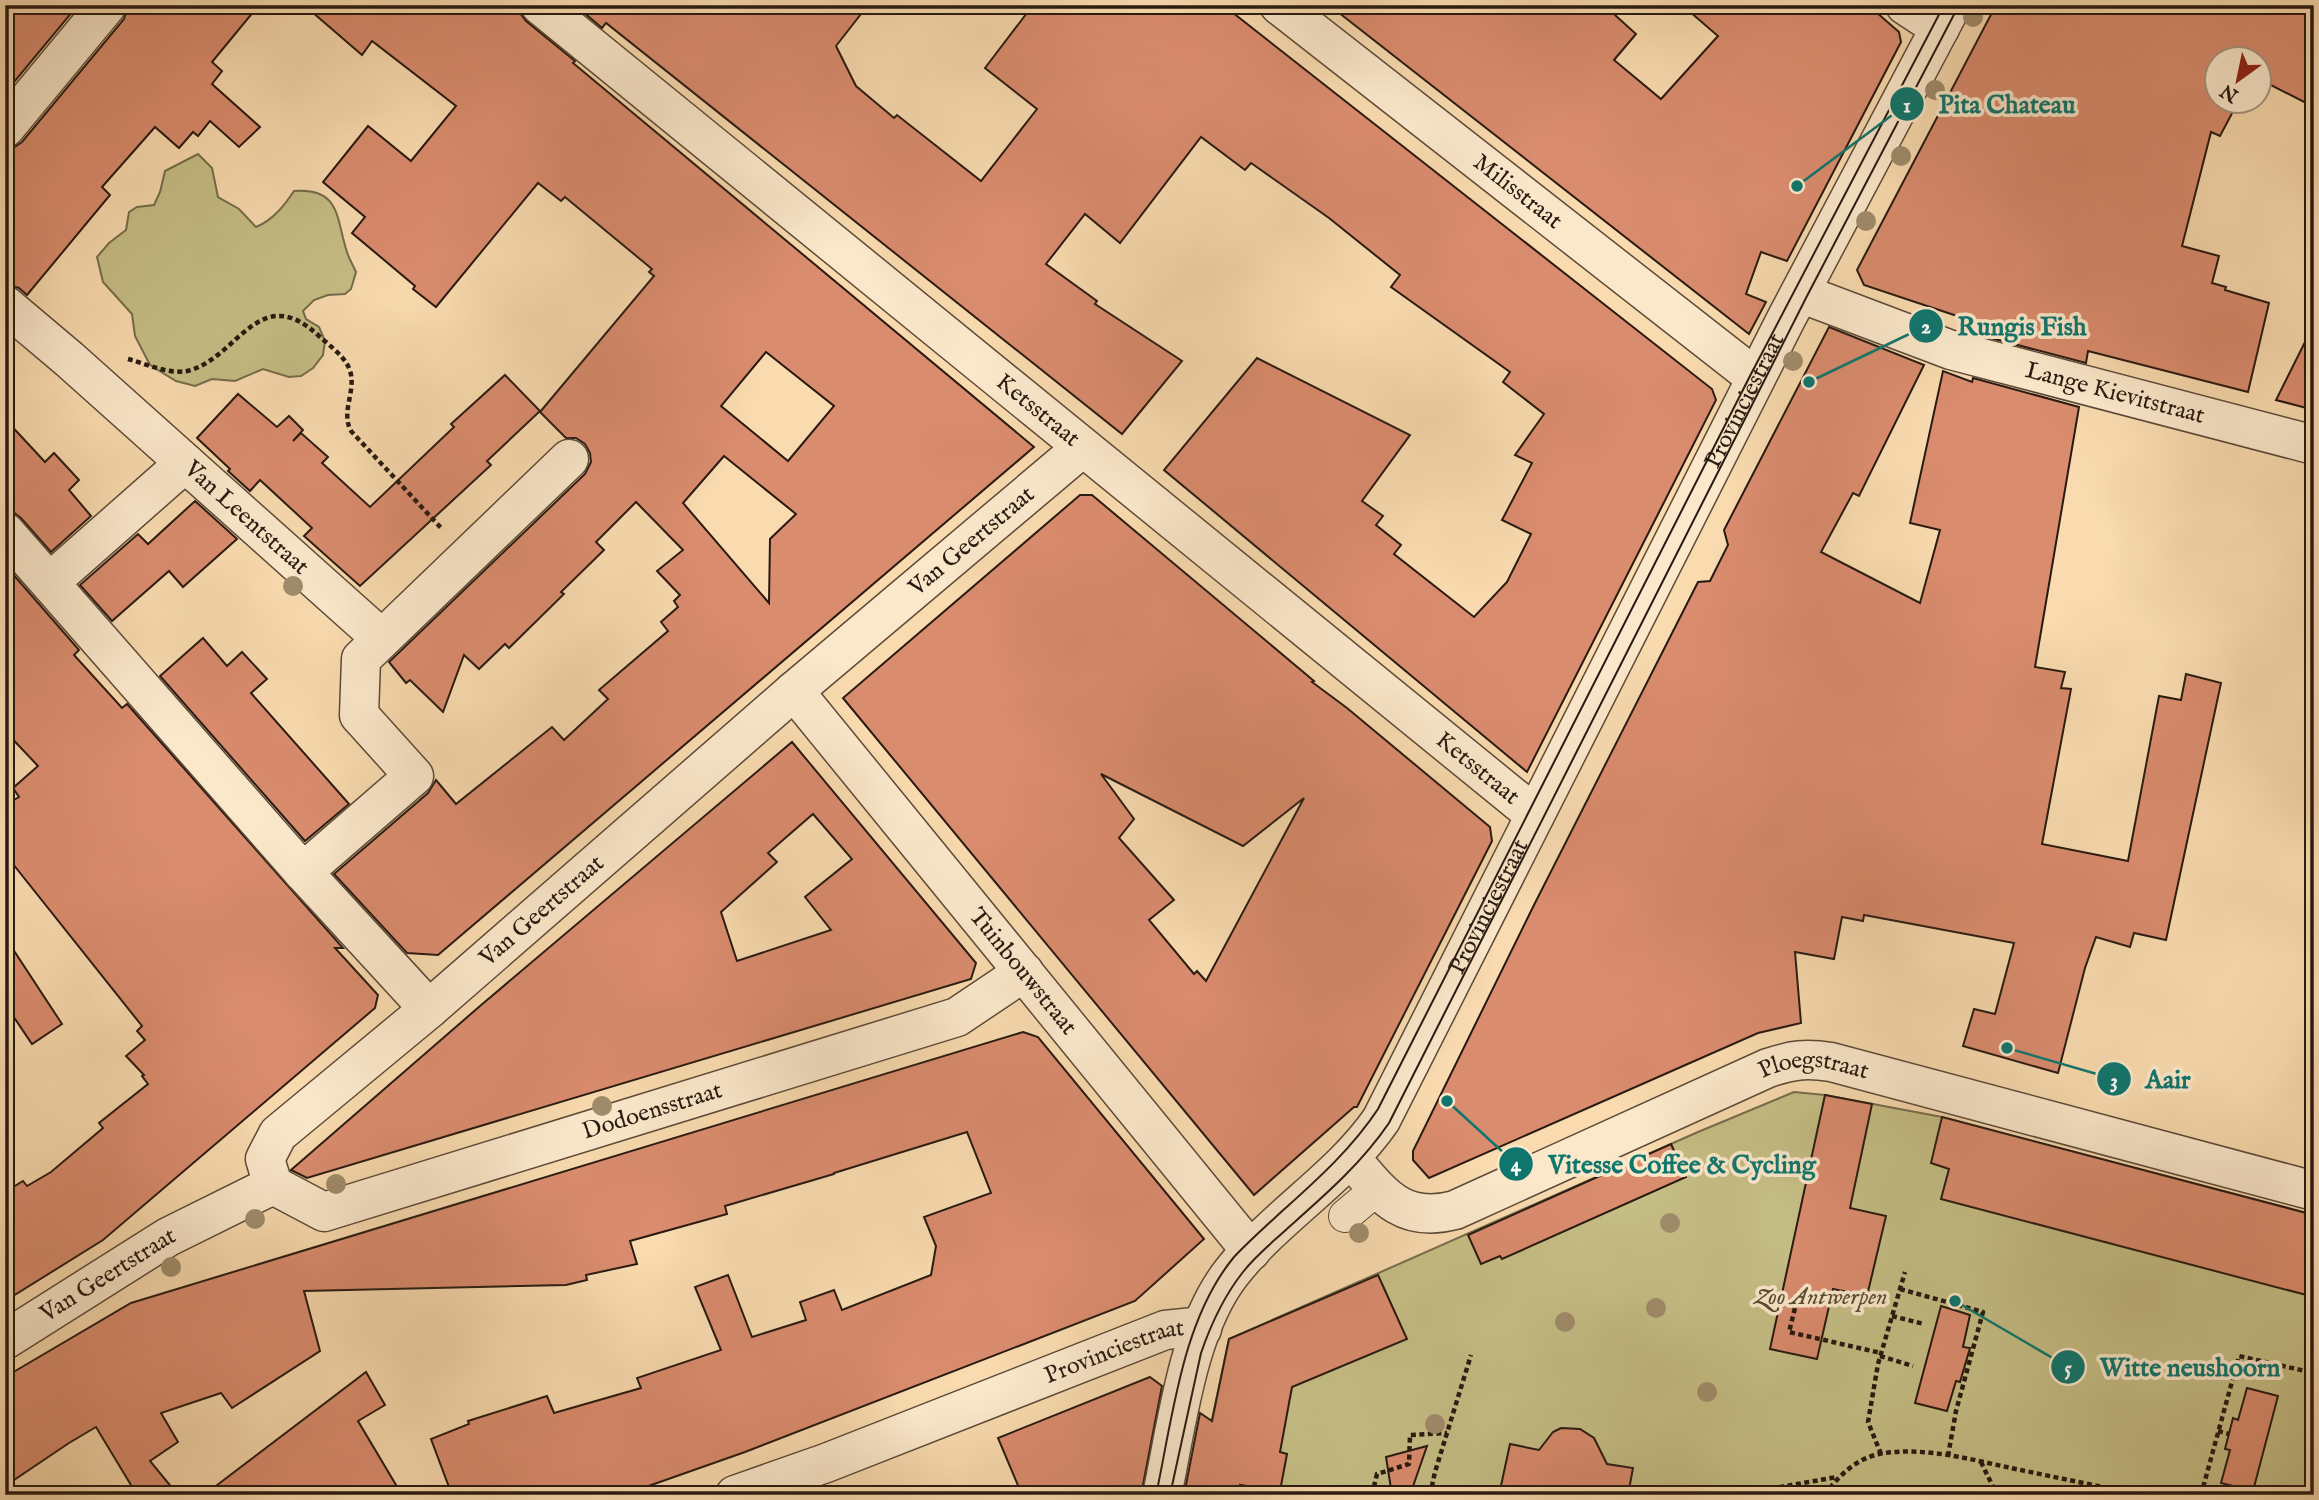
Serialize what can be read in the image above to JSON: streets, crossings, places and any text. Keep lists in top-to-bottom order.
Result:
{
  "streets": {
    "street": [
      "Milisstraat",
      "Lange Kievitstraat",
      "Provinciestraat",
      "Ketsstraat",
      "Van Leentstraat",
      "Van Geertstraat",
      "Tuinbouwstraat",
      "Ploegstraat",
      "Dodoensstraat"
    ]
  },
  "crossings": [
    ["Milisstraat", "Provinciestraat"],
    ["Lange Kievitstraat", "Provinciestraat"],
    ["Provinciestraat", "Ketsstraat"],
    ["Provinciestraat", "Tuinbouwstraat"],
    ["Provinciestraat", "Ploegstraat"],
    ["Ketsstraat", "Van Geertstraat"],
    ["Van Geertstraat", "Tuinbouwstraat"],
    ["Van Geertstraat", "Dodoensstraat"],
    ["Tuinbouwstraat", "Dodoensstraat"]
  ],
  "parks": ["Zoo Antwerpen"],
  "places": [
    "Pita Chateau",
    "Rungis Fish",
    "Aair",
    "Vitesse Coffee & Cycling",
    "Witte neushoorn"
  ],
  "north": "bottom left"
}
